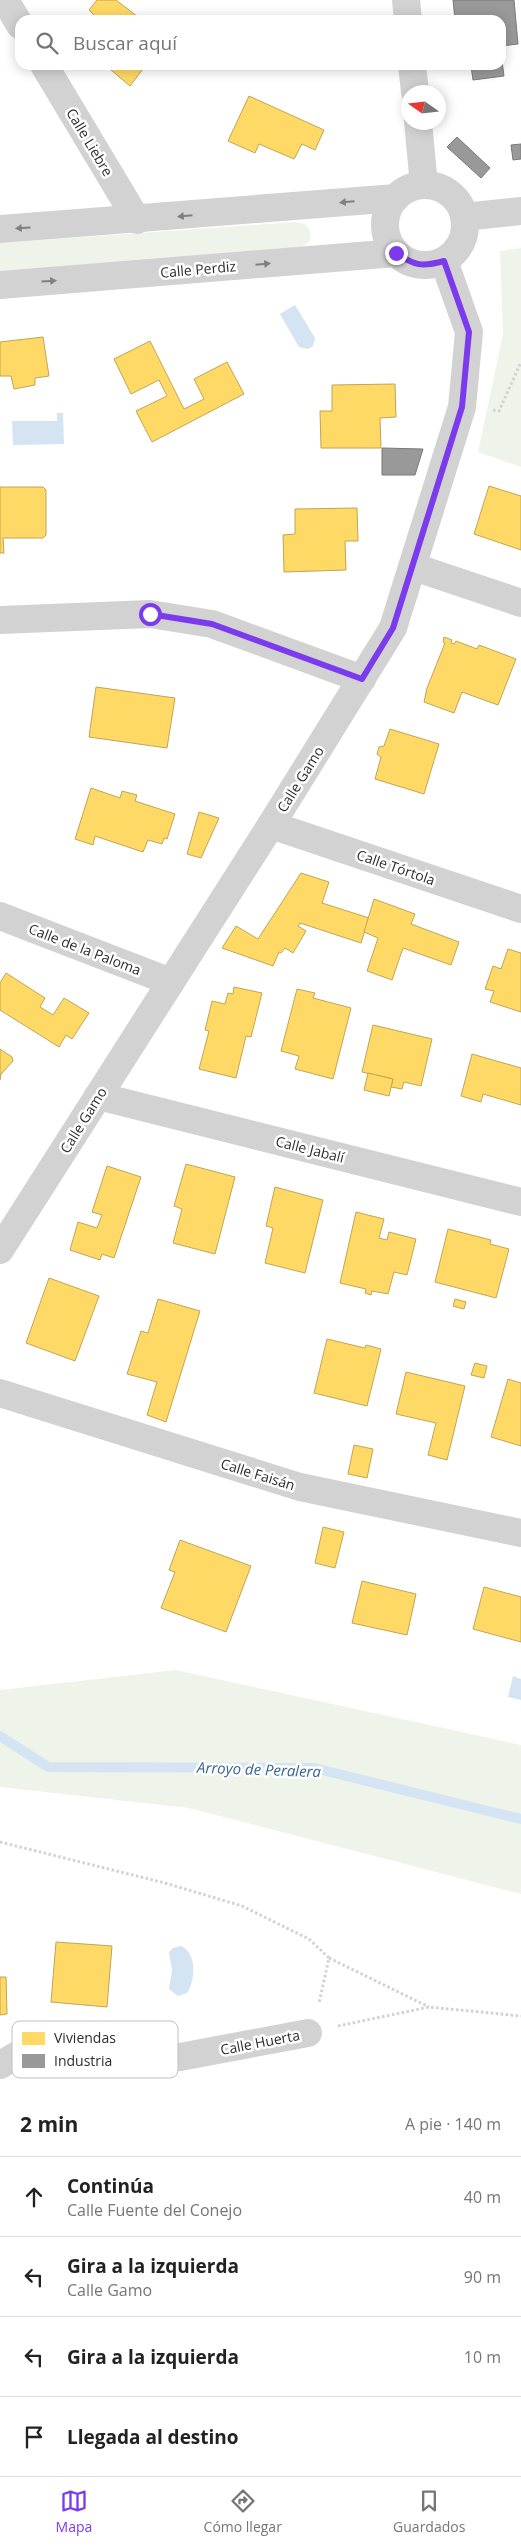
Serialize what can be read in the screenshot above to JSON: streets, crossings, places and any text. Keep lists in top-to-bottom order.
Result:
{
  "streets": {
    "street": [
      "Calle Liebre",
      "Calle Perdiz",
      "Calle Gamo",
      "Calle Tórtola",
      "Calle de la Paloma",
      "Calle Jabalí",
      "Calle Faisán",
      "Calle Huerta"
    ]
  },
  "crossings": [
    ["Calle Perdiz", "Calle Gamo"],
    ["Calle Gamo", "Calle Tórtola"],
    ["Calle Gamo", "Calle de la Paloma"],
    ["Calle Gamo", "Calle Jabalí"]
  ],
  "water": ["Arroyo de Peralera"],
  "legend": ["Viviendas", "Industria"],
  "north": "left",
  "page": {
    "search": "Buscar aquí",
    "heading": ["2 min", "A pie · 140 m"],
    "list": [
      ["Continúa", "Calle Fuente del Conejo", "40 m"],
      ["Gira a la izquierda", "Calle Gamo", "90 m"],
      ["Gira a la izquierda", "10 m"],
      "Llegada al destino"
    ],
    "nav": ["Mapa", "Cómo llegar", "Guardados"]
  }
}
